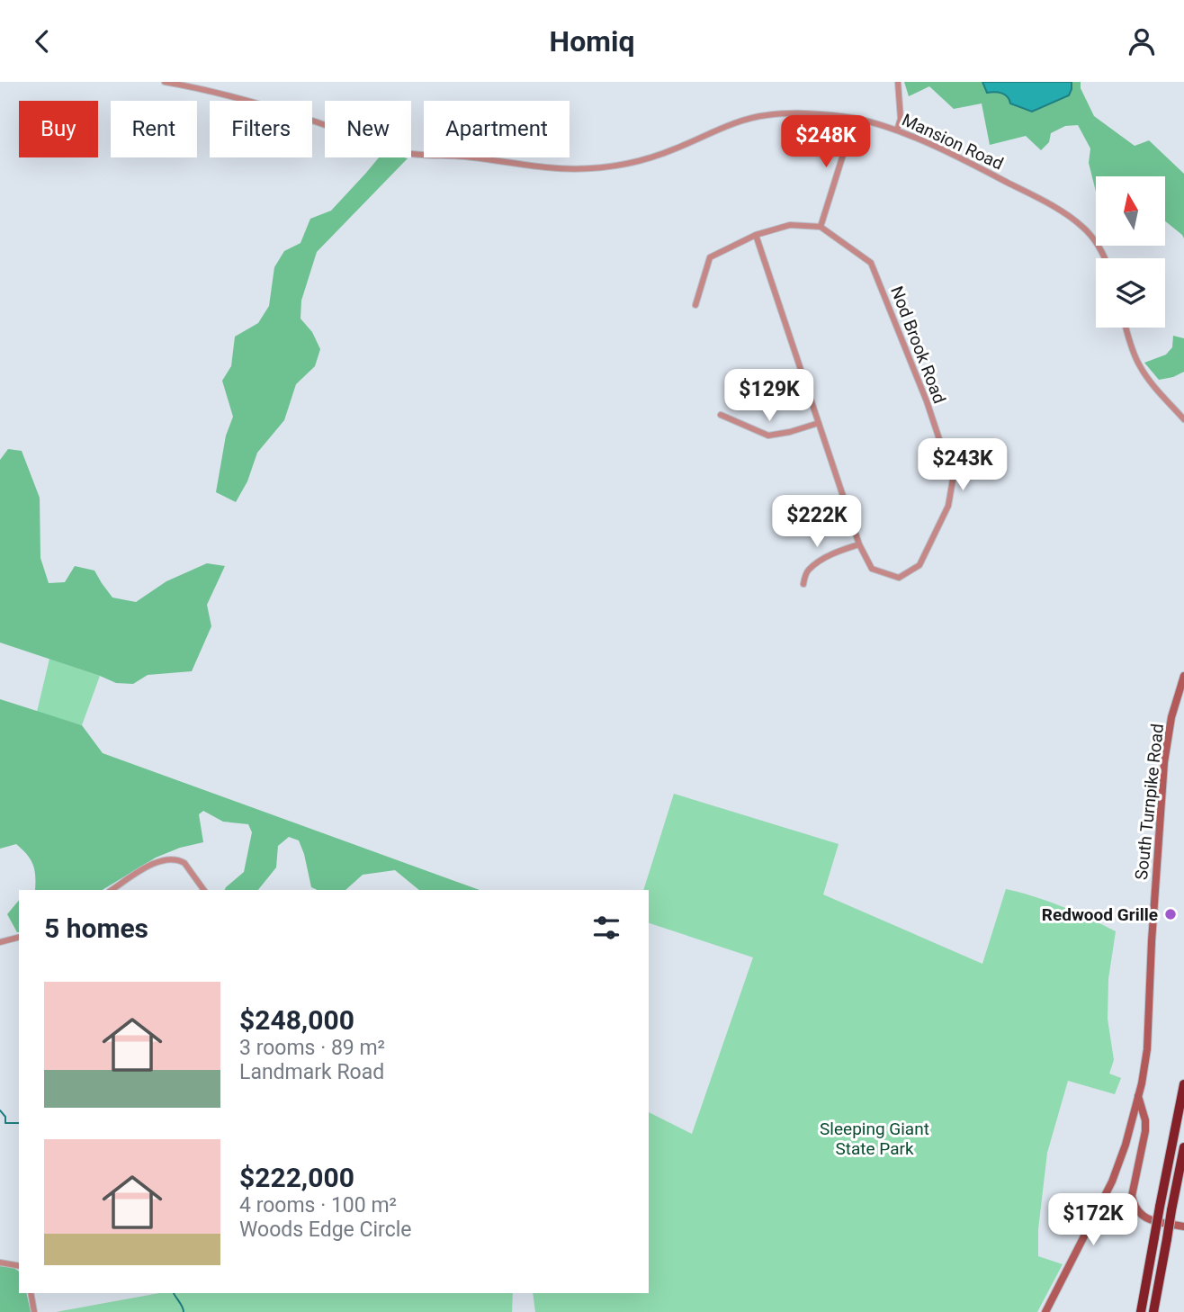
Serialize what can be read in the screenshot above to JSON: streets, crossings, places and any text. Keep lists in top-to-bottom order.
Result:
{
  "streets": {
    "main road": ["South Turnpike Road"],
    "street": ["Mansion Road", "Nod Brook Road"]
  },
  "parks": ["Sleeping Giant State Park"],
  "places": ["Redwood Grille"],
  "north": "top",
  "page": {
    "header": "Homiq",
    "chip": [
      "Buy",
      "Rent",
      "Filters",
      "New",
      "Apartment"
    ],
    "price": [
      "$248K",
      "$129K",
      "$243K",
      "$222K",
      "$172K"
    ],
    "heading": "5 homes",
    "list": [
      {
        "name": "$248,000",
        "note": "3 rooms · 89 m² · Landmark Road"
      },
      {
        "name": "$222,000",
        "note": "4 rooms · 100 m² · Woods Edge Circle"
      }
    ]
  }
}
